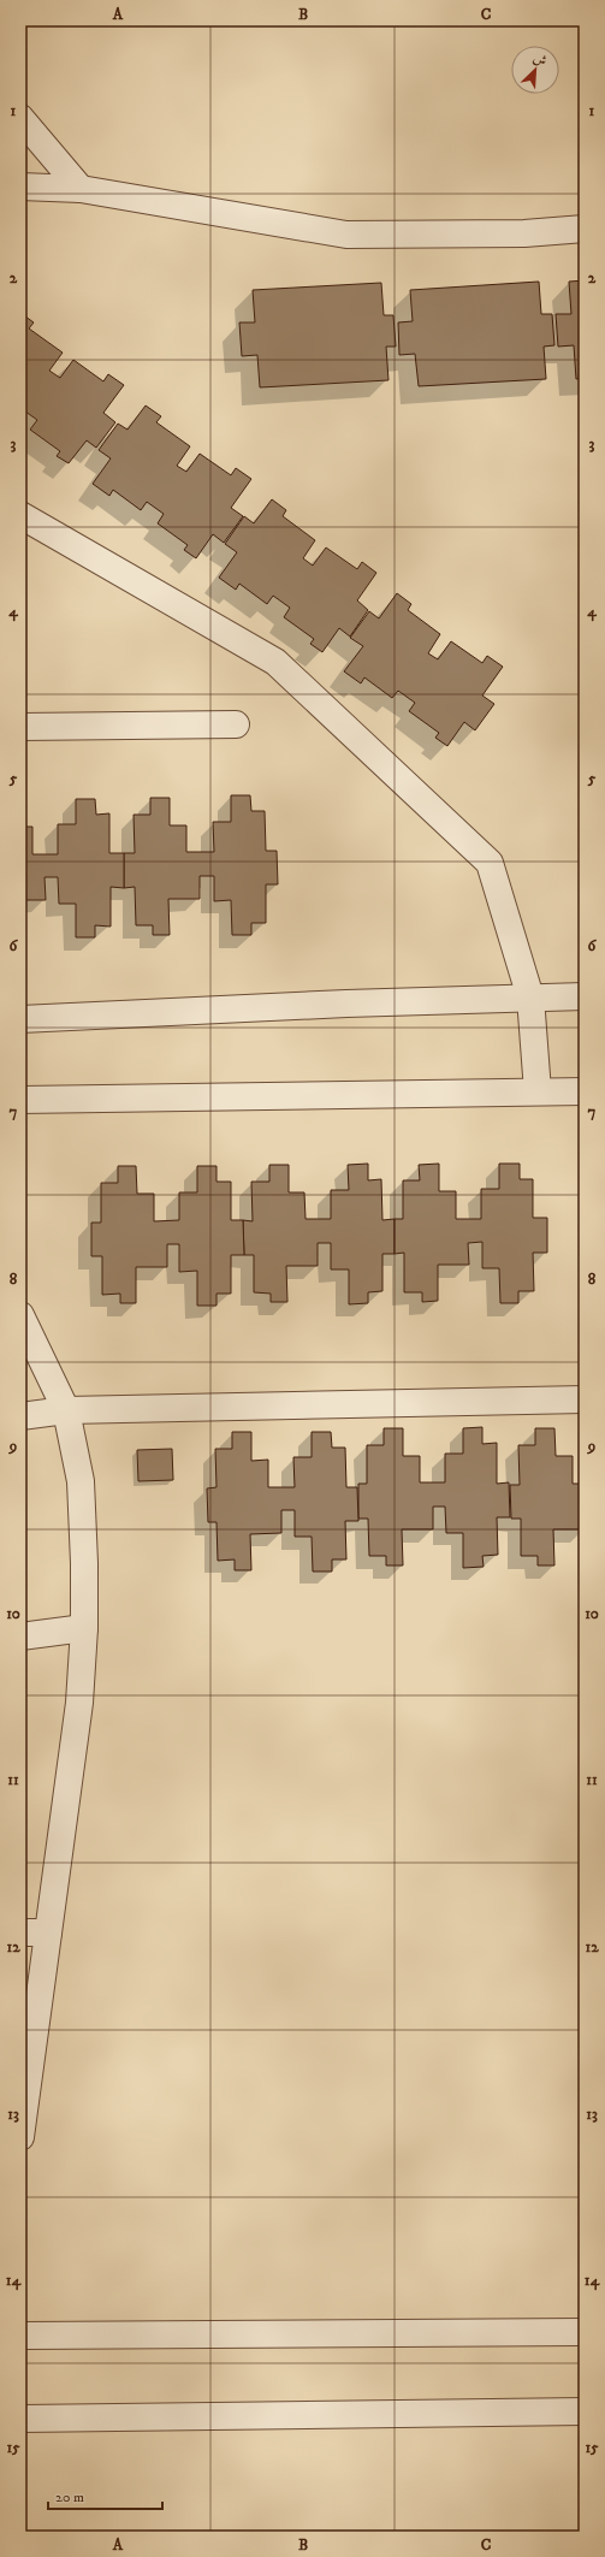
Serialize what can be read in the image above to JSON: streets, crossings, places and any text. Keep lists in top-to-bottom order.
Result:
{
  "scale_bar": "20 m",
  "north": "top right",
  "grid": {
    "columns": ["A", "B", "C"],
    "rows": [
      "1",
      "2",
      "3",
      "4",
      "5",
      "6",
      "7",
      "8",
      "9",
      "10",
      "11",
      "12",
      "13",
      "14",
      "15"
    ]
  }
}
